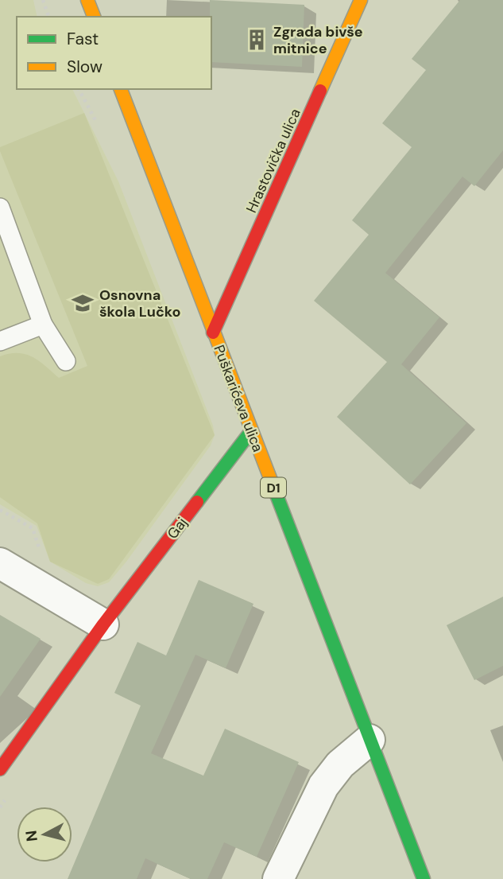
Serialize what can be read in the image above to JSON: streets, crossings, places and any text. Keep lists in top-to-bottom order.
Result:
{
  "streets": {
    "main road": [
      "Hrastovička ulica",
      "Puškarićeva ulica",
      "D1",
      "Gaj"
    ]
  },
  "crossings": [
    ["Hrastovička ulica", "Puškarićeva ulica"],
    ["Puškarićeva ulica", "Gaj"]
  ],
  "places": {
    "building": ["Zgrada bivše mitnice"],
    "school or university": ["Osnovna škola Lučko"]
  },
  "legend": ["Fast", "Slow"],
  "north": "left"
}
